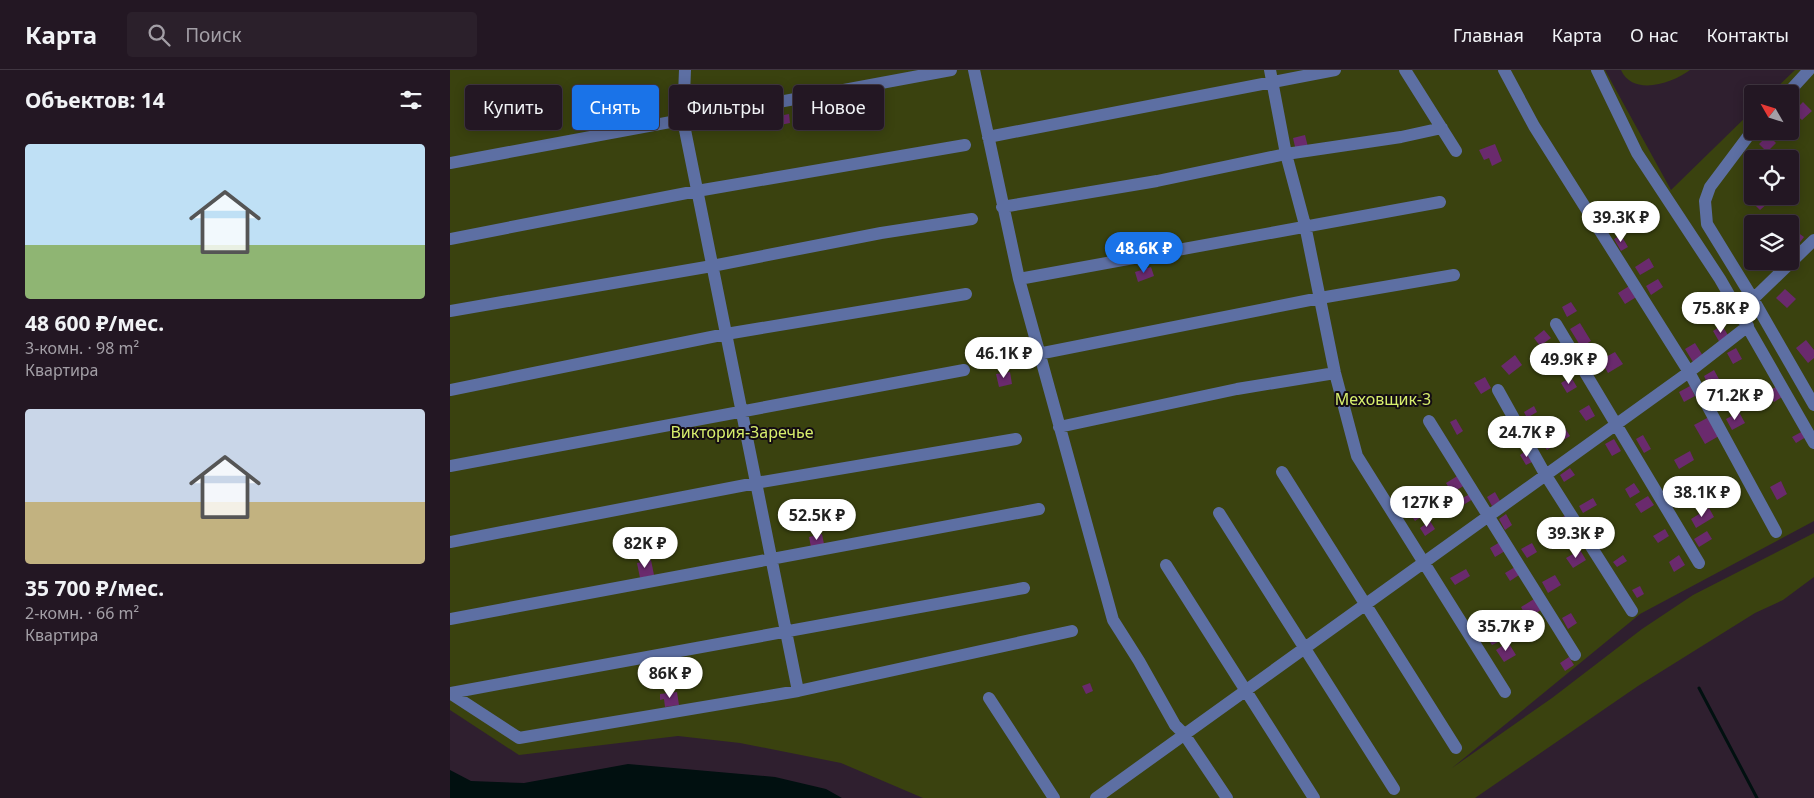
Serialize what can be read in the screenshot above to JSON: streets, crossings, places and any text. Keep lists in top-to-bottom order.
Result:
{
  "parks": ["Меховщик-3", "Виктория-Заречье"],
  "north": "top left",
  "page": {
    "header": "Карта",
    "search": "Поиск",
    "nav": [
      "Главная",
      "Карта",
      "О нас",
      "Контакты"
    ],
    "heading": "Объектов: 14",
    "chip": [
      "Купить",
      "Снять",
      "Фильтры",
      "Новое"
    ],
    "list": [
      {
        "name": "48 600 ₽/мес.",
        "note": "3-комн. · 98 m² · Квартира"
      },
      {
        "name": "35 700 ₽/мес.",
        "note": "2-комн. · 66 m² · Квартира"
      }
    ],
    "price": [
      "39.3K ₽",
      "48.6K ₽",
      "75.8K ₽",
      "46.1K ₽",
      "49.9K ₽",
      "71.2K ₽",
      "24.7K ₽",
      "38.1K ₽",
      "127K ₽",
      "52.5K ₽",
      "39.3K ₽",
      "82K ₽",
      "35.7K ₽",
      "86K ₽"
    ]
  }
}
